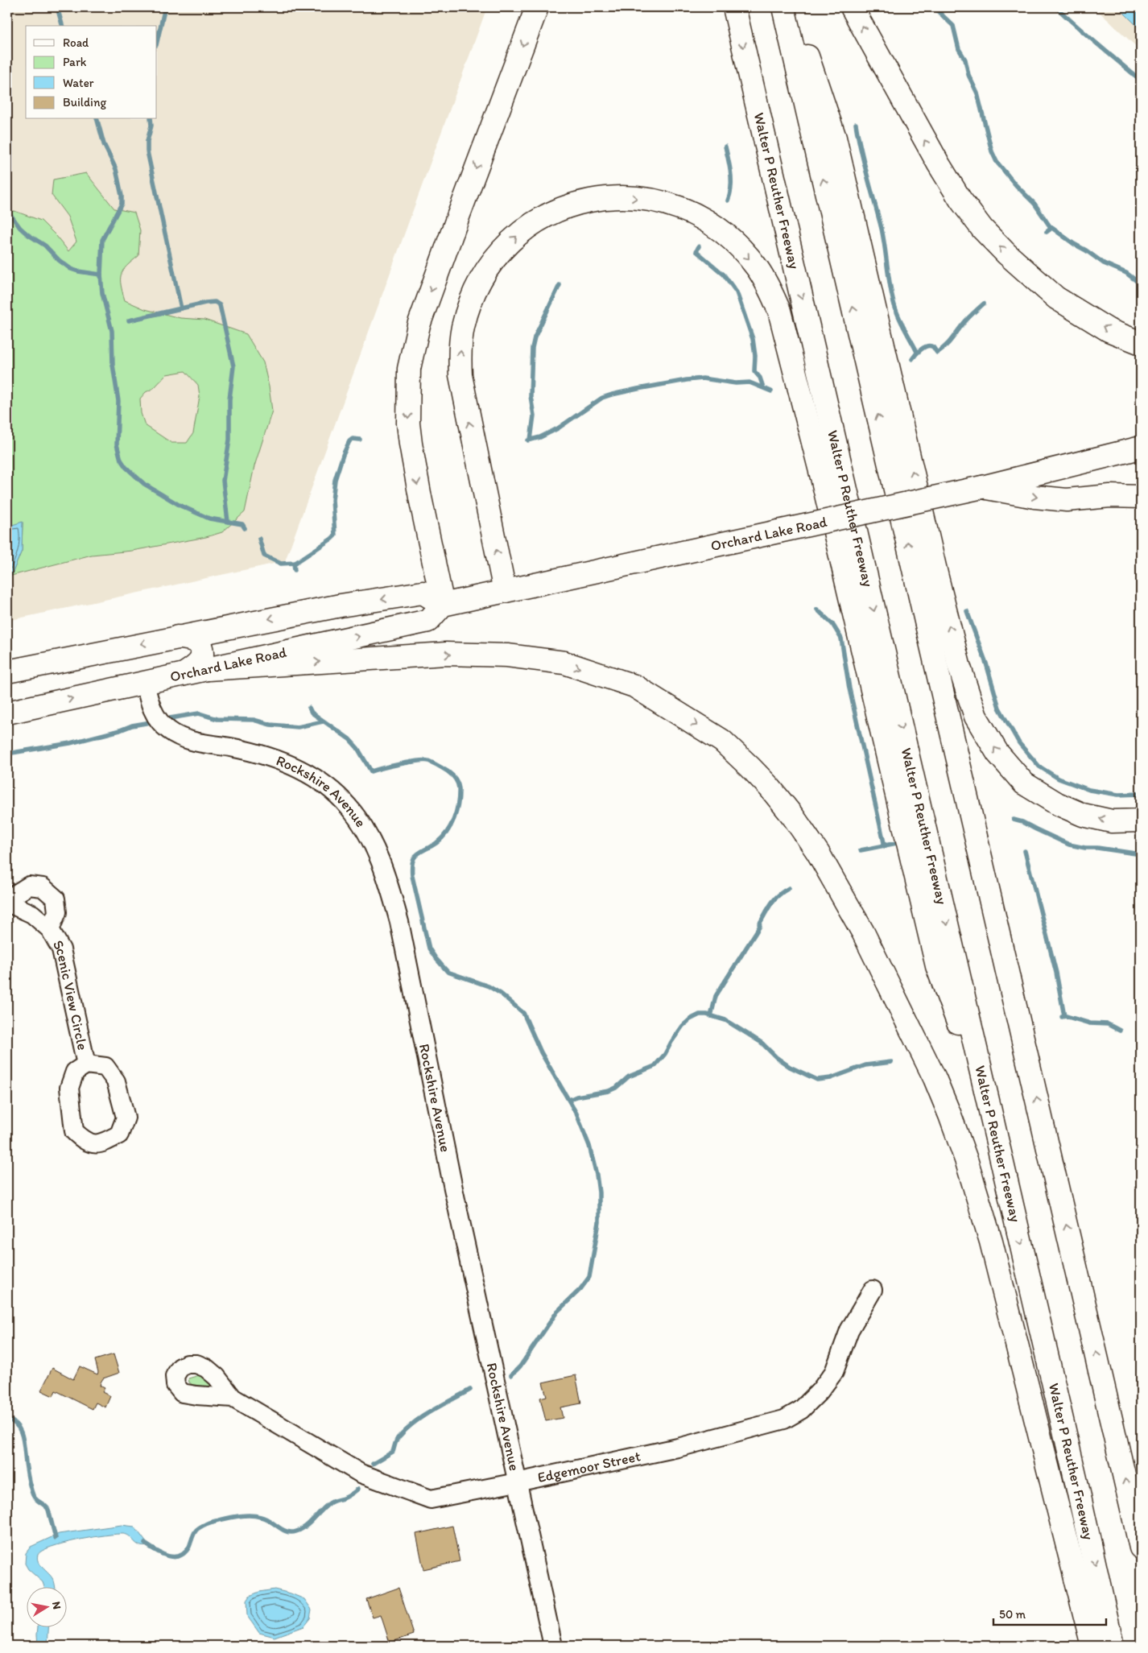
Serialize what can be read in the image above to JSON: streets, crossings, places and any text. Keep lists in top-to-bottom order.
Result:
{
  "streets": {
    "main road": ["Walter P Reuther Freeway", "Orchard Lake Road"],
    "street": ["Rockshire Avenue", "Scenic View Circle", "Edgemoor Street"]
  },
  "crossings": [
    ["Orchard Lake Road", "Rockshire Avenue"],
    ["Rockshire Avenue", "Edgemoor Street"]
  ],
  "legend": [
    "Road",
    "Park",
    "Water",
    "Building"
  ],
  "scale_bar": "50 m",
  "north": "right"
}
